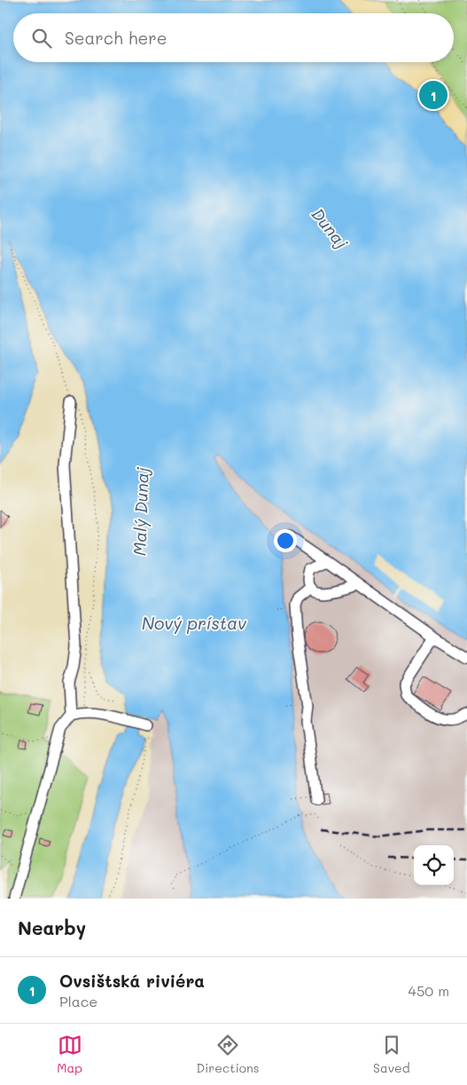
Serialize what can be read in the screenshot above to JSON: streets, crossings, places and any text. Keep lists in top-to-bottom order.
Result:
{
  "water": ["Dunaj", "Malý Dunaj", "Nový prístav"],
  "page": {
    "search": "Search here",
    "pins": "1",
    "heading": "Nearby",
    "list": [
      {
        "mark": "1",
        "name": "Ovsištská riviéra",
        "note": "Place",
        "value": "450 m"
      }
    ],
    "nav": ["Map", "Directions", "Saved"]
  }
}
